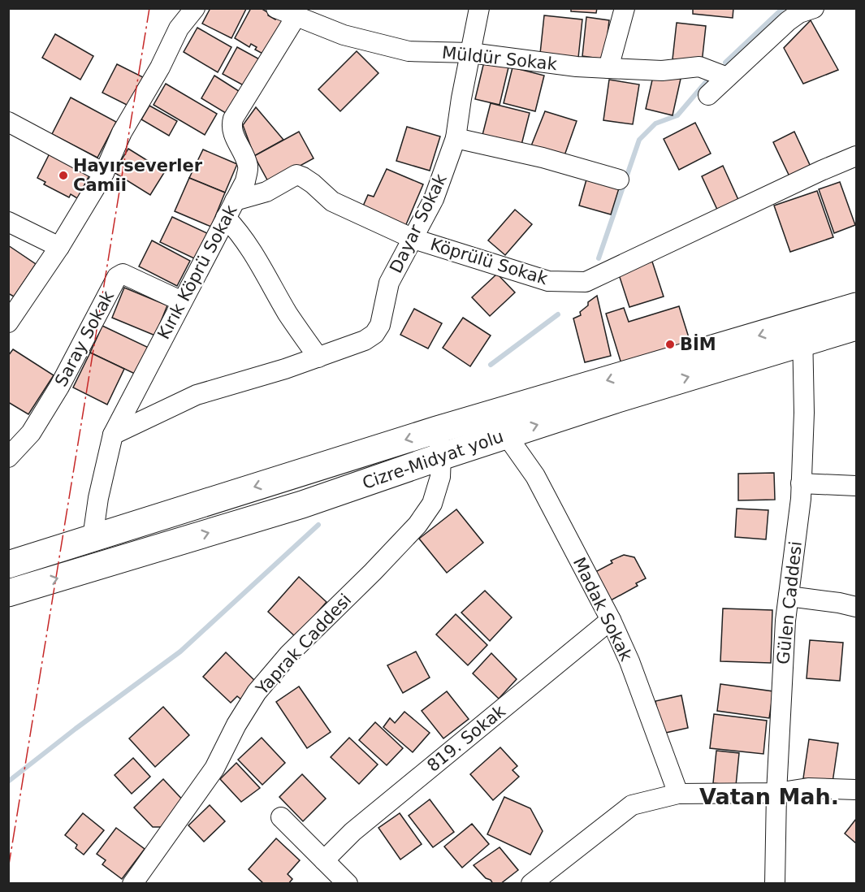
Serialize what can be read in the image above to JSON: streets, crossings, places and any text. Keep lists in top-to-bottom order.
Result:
{
  "streets": {
    "highway": ["Cizre-Midyat yolu"],
    "street": [
      "Müldür Sokak",
      "Dayar Sokak",
      "Köprülü Sokak",
      "Kırık Köprü Sokak",
      "Saray Sokak",
      "Gülen Caddesi",
      "Madak Sokak",
      "Yaprak Caddesi",
      "819. Sokak"
    ]
  },
  "crossings": [
    ["Müldür Sokak", "Dayar Sokak"],
    ["Müldür Sokak", "Kırık Köprü Sokak"],
    ["Dayar Sokak", "Köprülü Sokak"],
    ["Dayar Sokak", "Kırık Köprü Sokak"],
    ["Köprülü Sokak", "Kırık Köprü Sokak"],
    ["Kırık Köprü Sokak", "Saray Sokak"],
    ["Kırık Köprü Sokak", "Cizre-Midyat yolu"],
    ["Cizre-Midyat yolu", "Gülen Caddesi"],
    ["Cizre-Midyat yolu", "Madak Sokak"],
    ["Cizre-Midyat yolu", "Yaprak Caddesi"],
    ["Madak Sokak", "819. Sokak"]
  ],
  "districts": ["Vatan Mah."],
  "places": ["Hayırseverler Camii", "BİM"]
}
